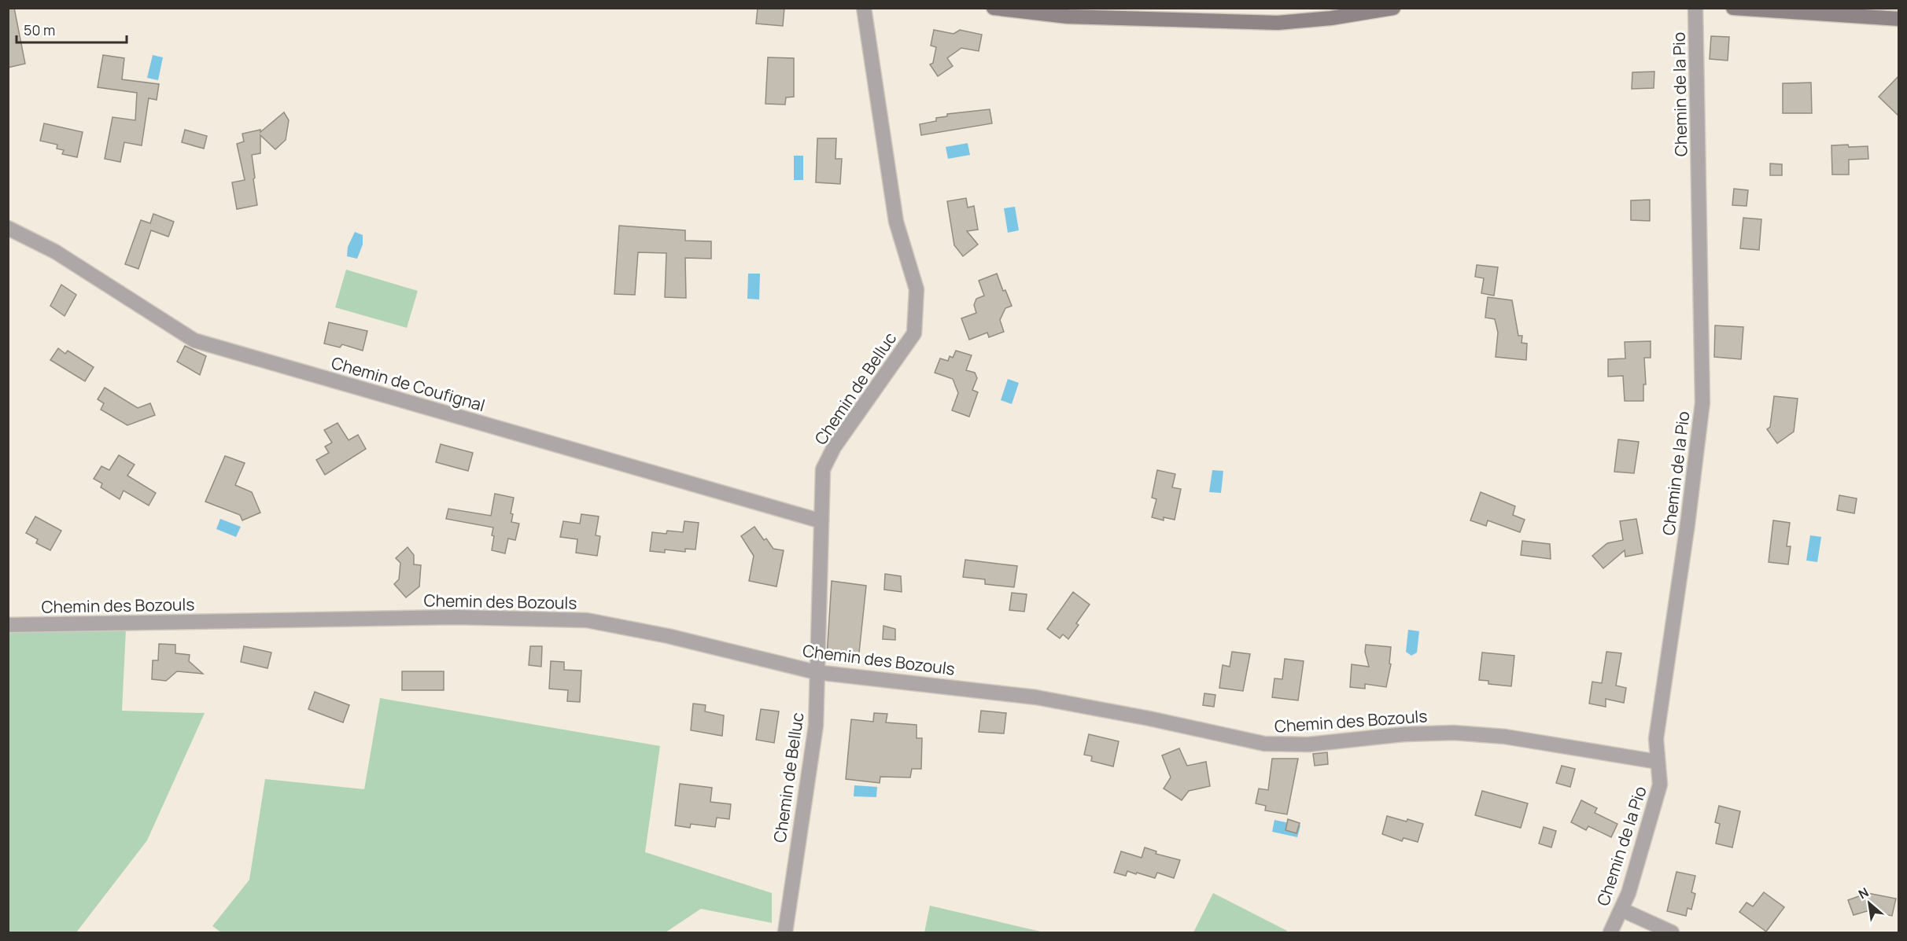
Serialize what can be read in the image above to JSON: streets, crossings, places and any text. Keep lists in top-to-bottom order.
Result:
{
  "streets": {
    "street": [
      "Chemin de la Pio",
      "Chemin de Coufignal",
      "Chemin de Belluc",
      "Chemin des Bozouls"
    ]
  },
  "crossings": [
    ["Chemin de la Pio", "Chemin des Bozouls"],
    ["Chemin de Coufignal", "Chemin de Belluc"],
    ["Chemin de Belluc", "Chemin des Bozouls"]
  ],
  "scale_bar": "50 m",
  "north": "top left"
}
